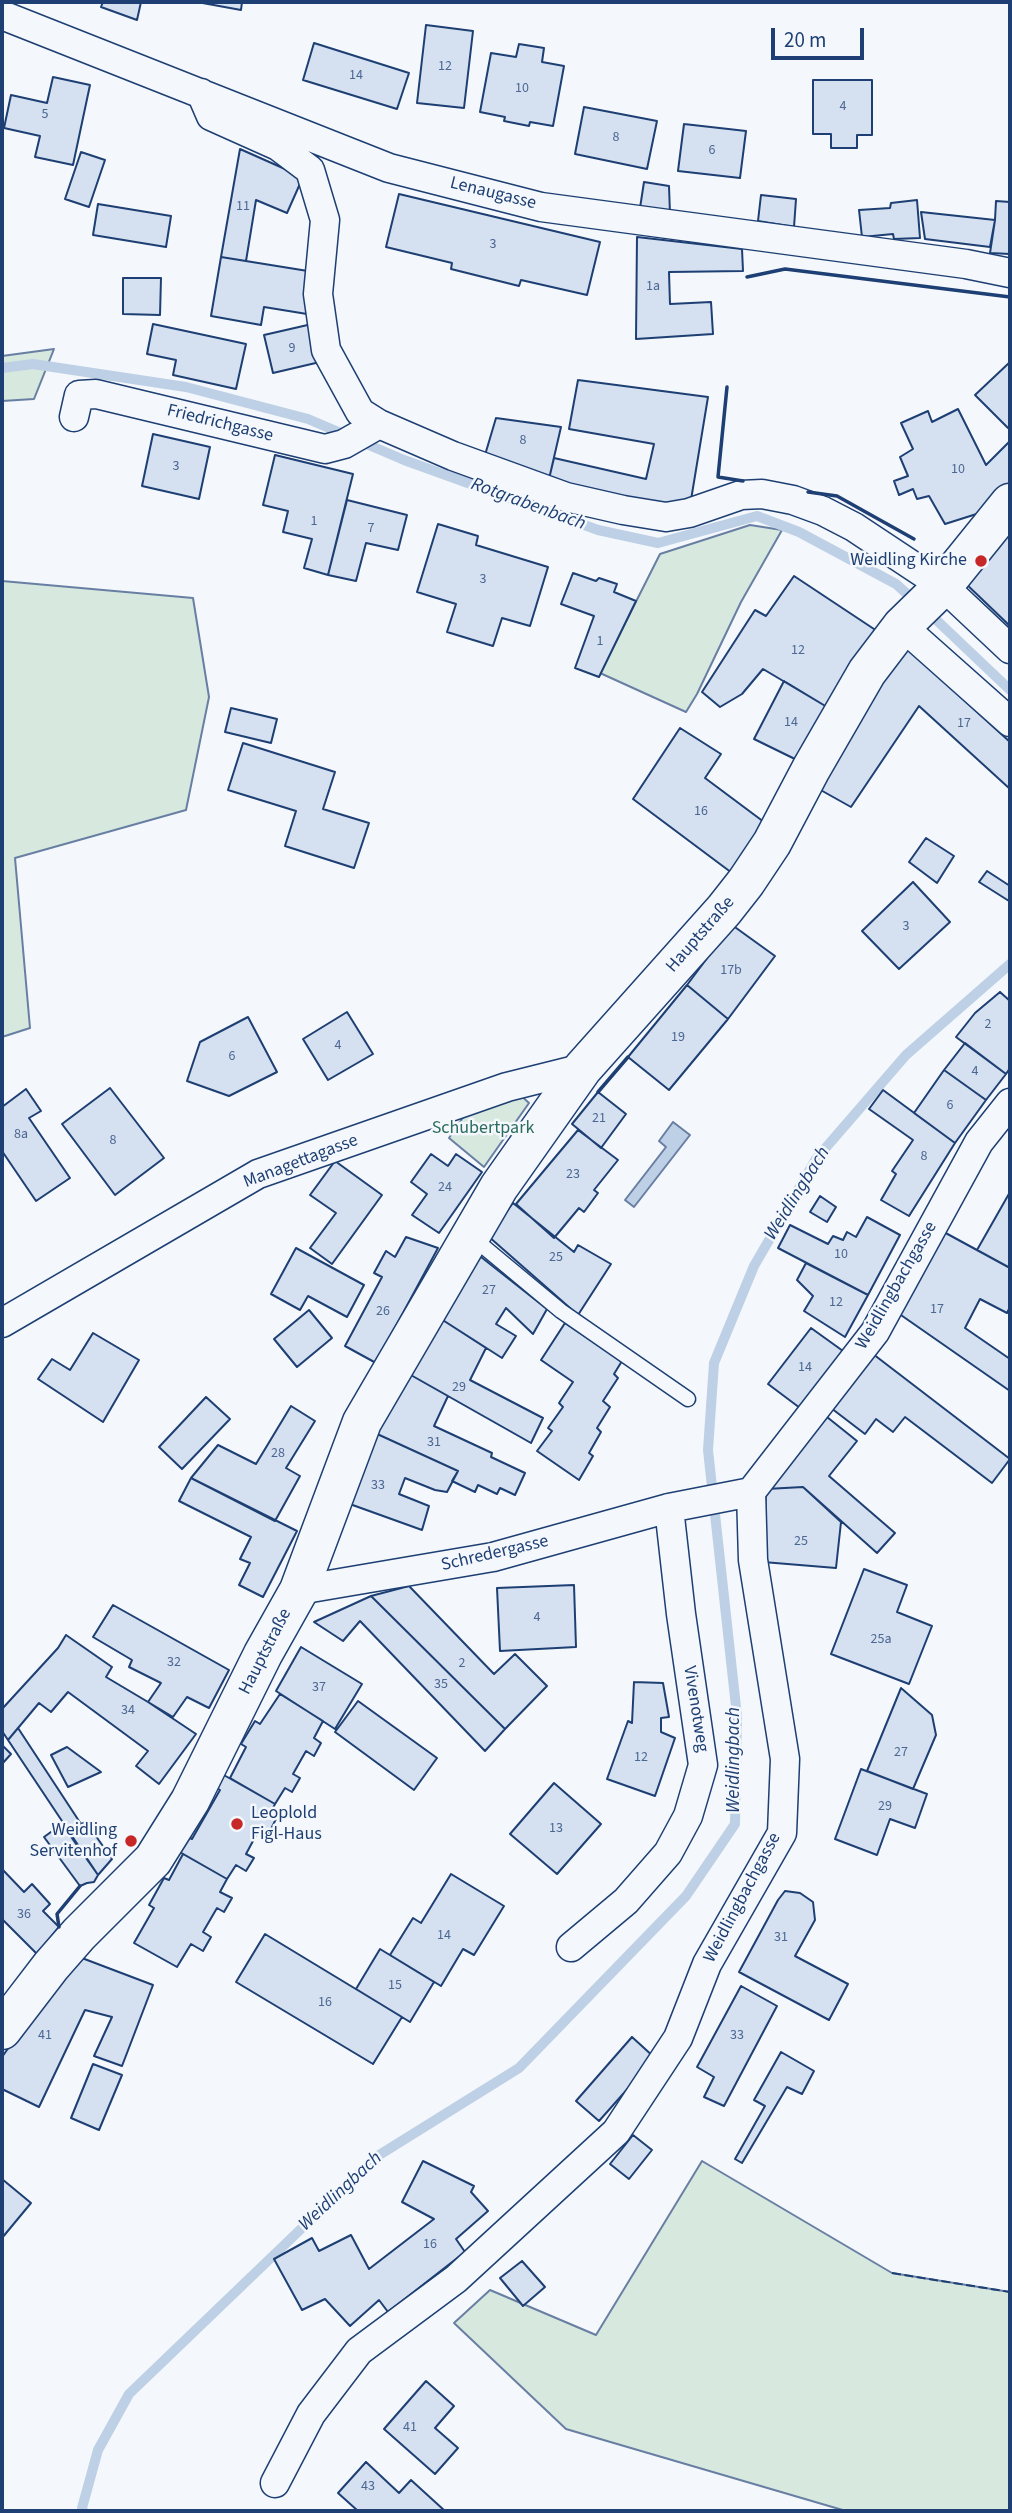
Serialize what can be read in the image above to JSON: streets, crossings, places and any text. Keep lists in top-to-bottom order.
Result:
{
  "streets": {
    "main road": ["Hauptstraße"],
    "street": [
      "Lenaugasse",
      "Friedrichgasse",
      "Managettagasse",
      "Weidlingbachgasse",
      "Schredergasse",
      "Vivenotweg"
    ]
  },
  "crossings": [
    ["Hauptstraße", "Managettagasse"],
    ["Hauptstraße", "Schredergasse"],
    ["Weidlingbachgasse", "Schredergasse"],
    ["Schredergasse", "Vivenotweg"]
  ],
  "water": ["Rotgrabenbach", "Weidlingbach"],
  "parks": ["Schubertpark"],
  "places": ["Weidling Kirche", "Leoplold Figl-Haus", "Weidling Servitenhof"],
  "house_numbers": [
    "12",
    "14",
    "10",
    "4",
    "5",
    "8",
    "6",
    "11",
    "3",
    "1a",
    "9",
    "8",
    "3",
    "10",
    "1",
    "7",
    "3",
    "1",
    "12",
    "14",
    "17",
    "16",
    "3",
    "17b",
    "2",
    "19",
    "4",
    "6",
    "4",
    "6",
    "21",
    "8a",
    "8",
    "8",
    "23",
    "24",
    "10",
    "25",
    "27",
    "12",
    "17",
    "26",
    "14",
    "29",
    "31",
    "28",
    "33",
    "25",
    "4",
    "25a",
    "32",
    "2",
    "35",
    "37",
    "34",
    "27",
    "12",
    "29",
    "13",
    "36",
    "14",
    "31",
    "15",
    "16",
    "41",
    "33",
    "16",
    "41",
    "43"
  ],
  "scale_bar": "20 m"
}
